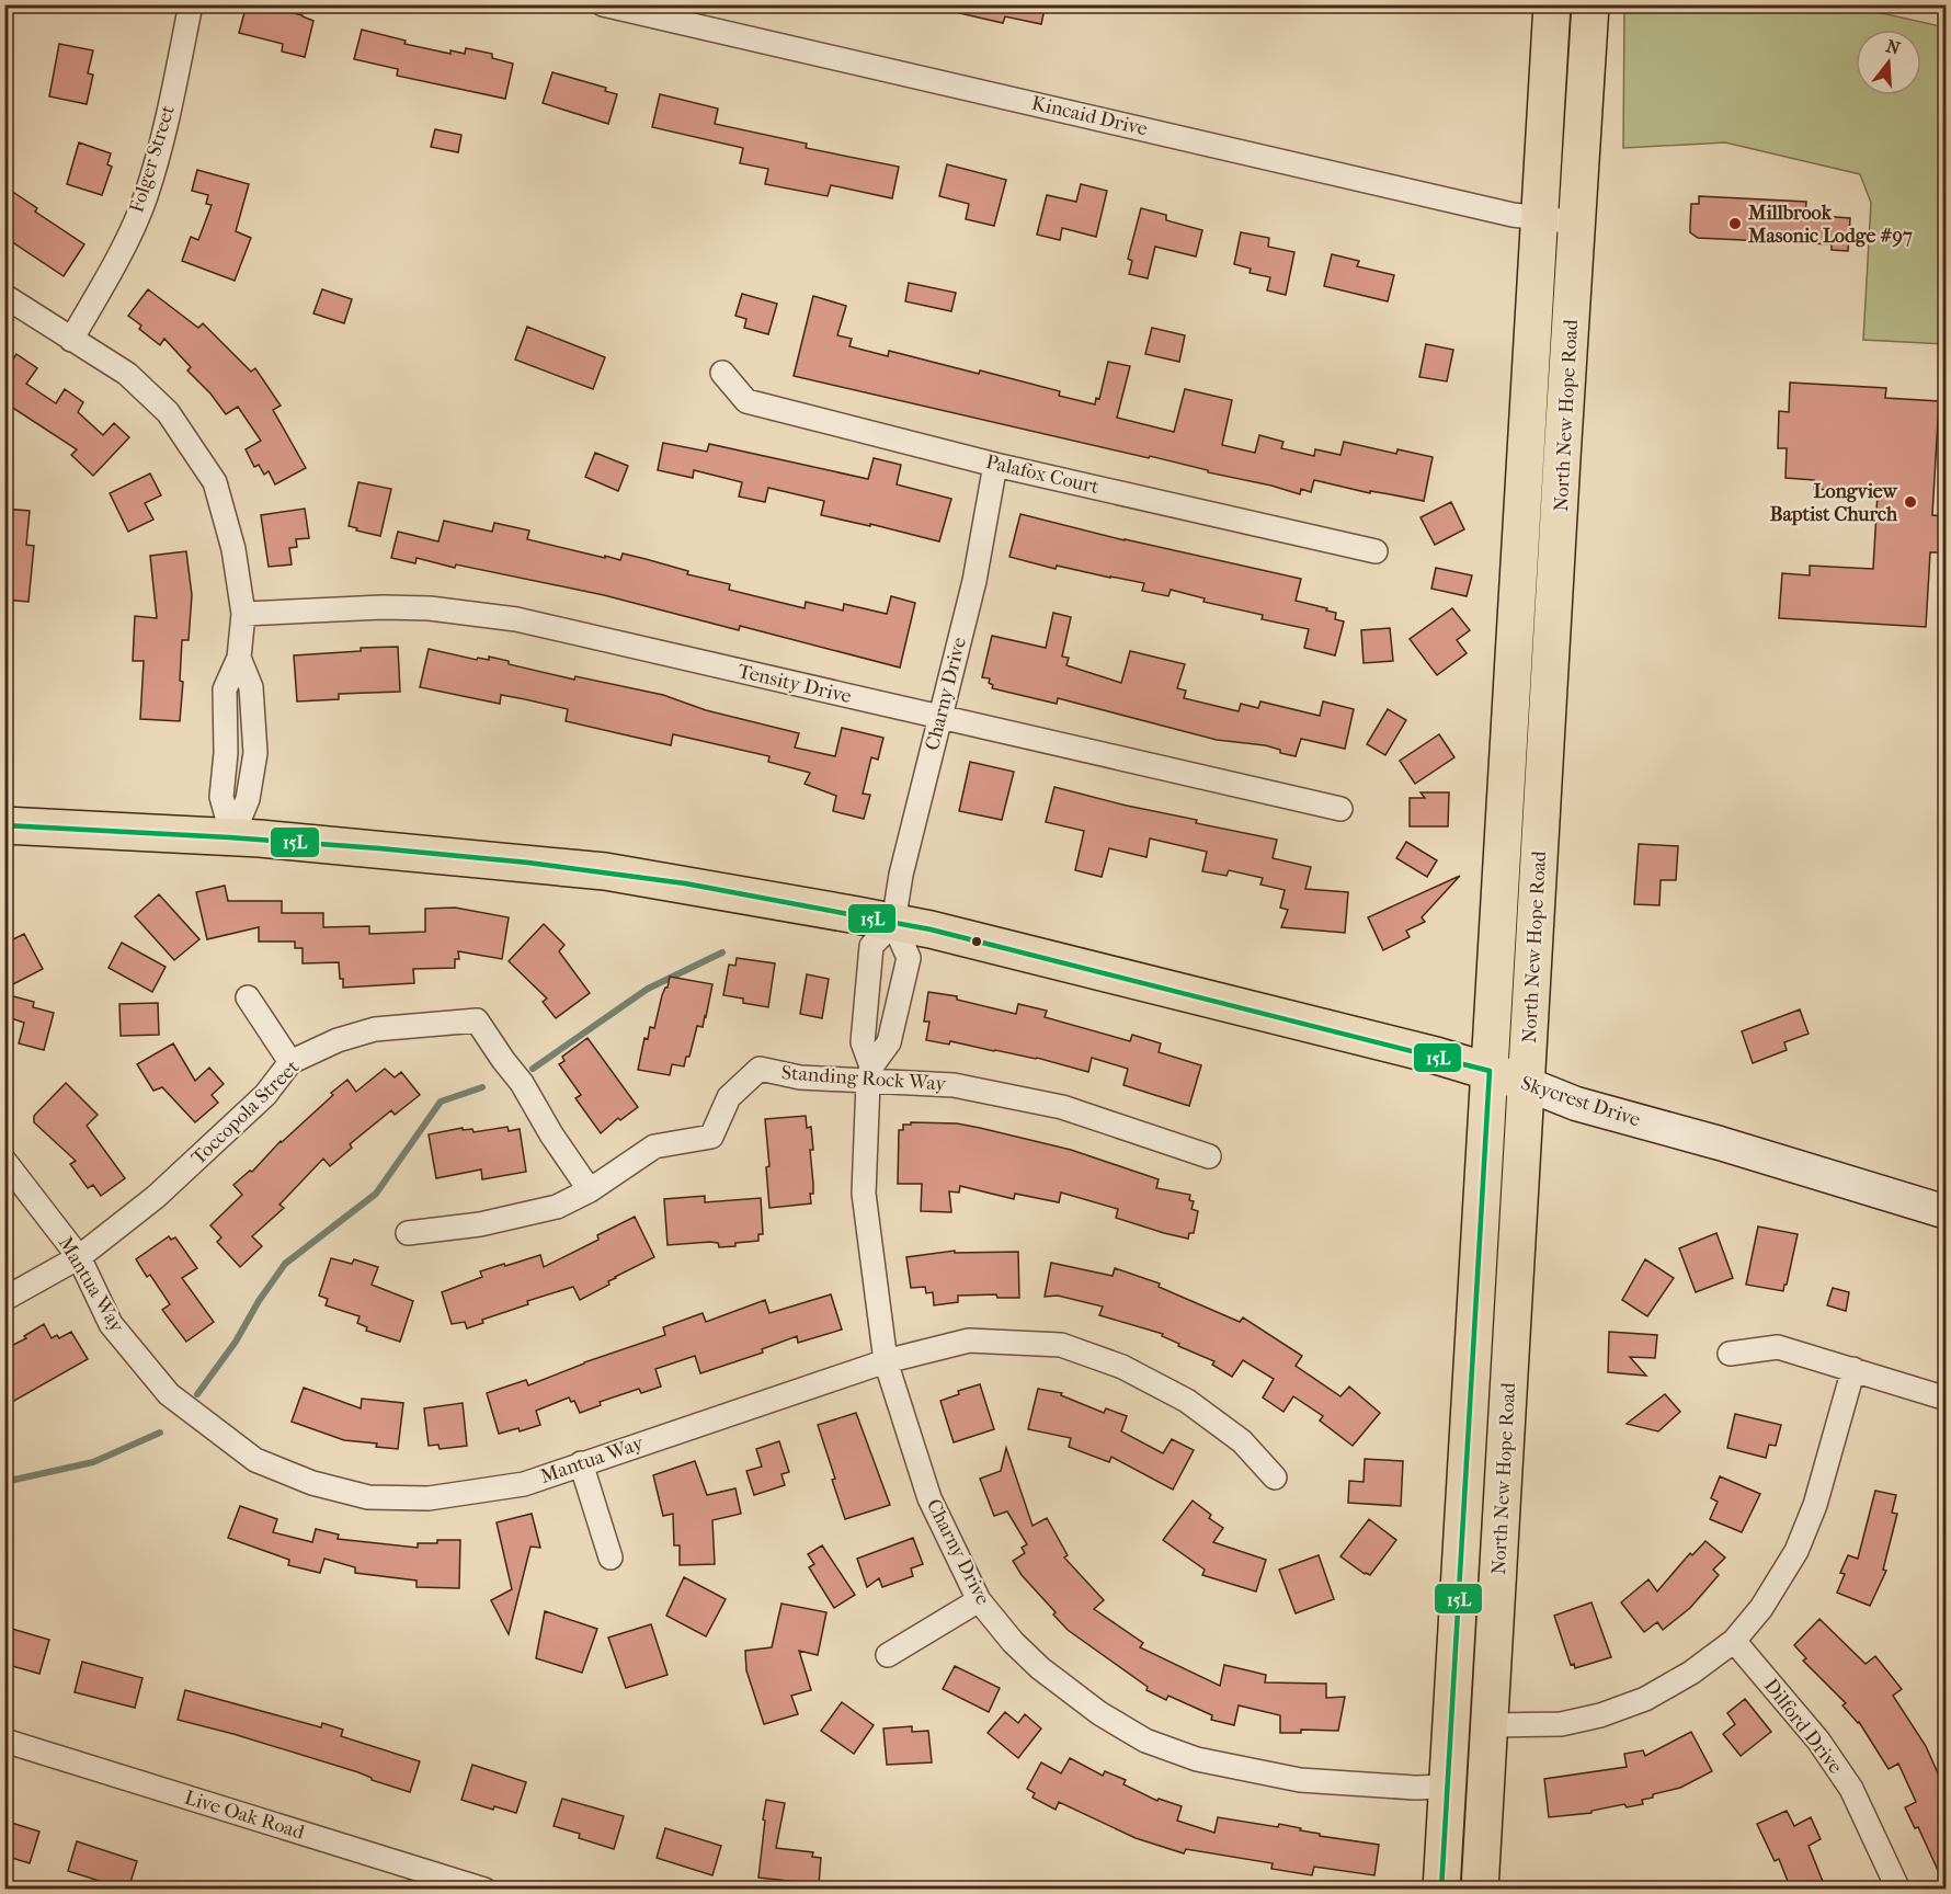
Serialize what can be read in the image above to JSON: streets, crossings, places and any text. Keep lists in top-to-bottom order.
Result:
{
  "streets": {
    "main road": ["North New Hope Road", "Skycrest Drive"],
    "street": [
      "Kincaid Drive",
      "Folger Street",
      "Palafox Court",
      "Tensity Drive",
      "Charny Drive",
      "Standing Rock Way",
      "Toccopola Street",
      "Mantua Way",
      "Dilford Drive",
      "Live Oak Road"
    ]
  },
  "crossings": [
    ["Kincaid Drive", "North New Hope Road"],
    ["North New Hope Road", "Charny Drive"],
    ["North New Hope Road", "Skycrest Drive"],
    ["Palafox Court", "Charny Drive"],
    ["Tensity Drive", "Charny Drive"],
    ["Charny Drive", "Standing Rock Way"],
    ["Charny Drive", "Skycrest Drive"],
    ["Charny Drive", "Mantua Way"],
    ["Standing Rock Way", "Toccopola Street"],
    ["Toccopola Street", "Mantua Way"]
  ],
  "places": ["Millbrook Masonic Lodge #97", "Longview Baptist Church"],
  "lines": ["transit line 15L"],
  "north": "top"
}
